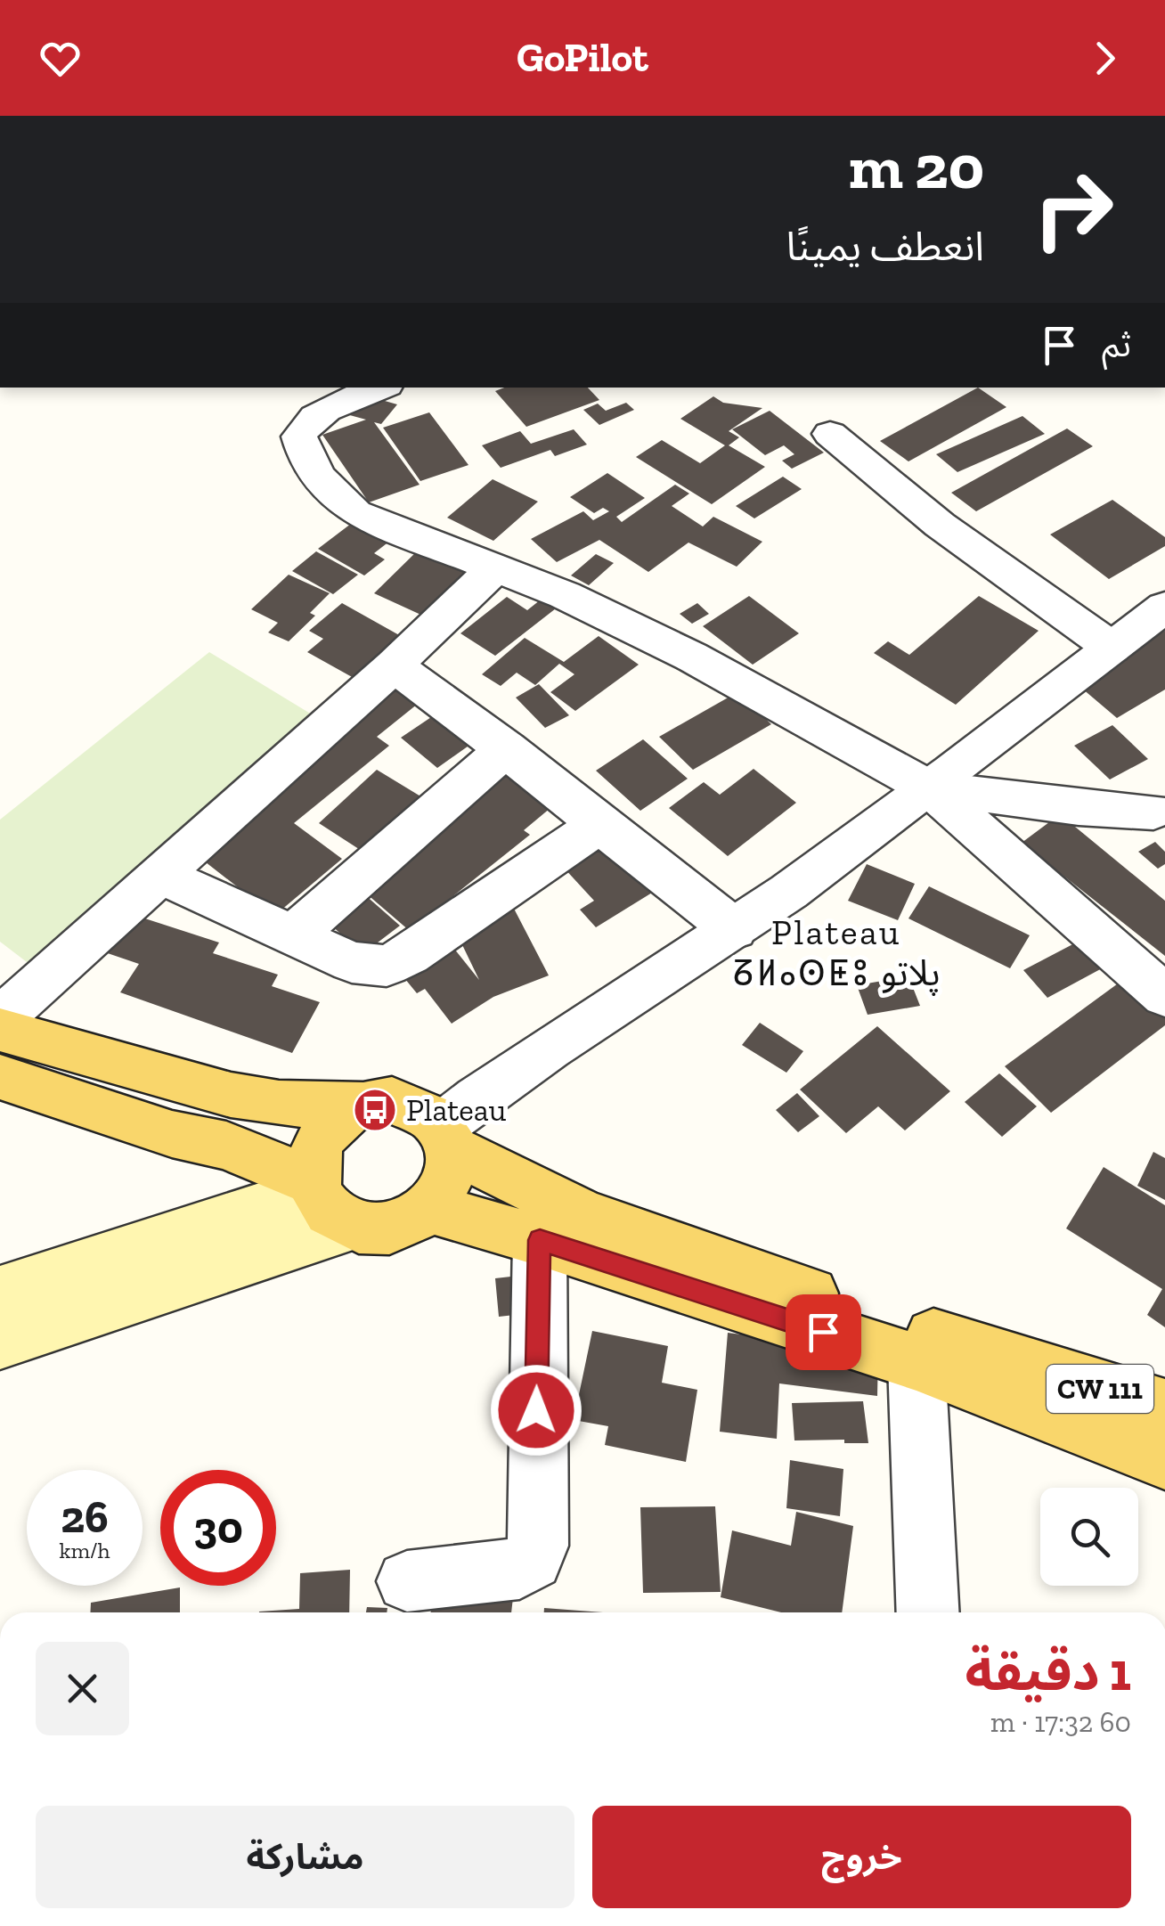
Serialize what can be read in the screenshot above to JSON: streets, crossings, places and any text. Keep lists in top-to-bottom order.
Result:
{
  "streets": {
    "main road": ["CW 111"]
  },
  "districts": ["Plateau ⵒⵍⴰⵙⵟⵓ پلاتو"],
  "places": {
    "bus stop": ["Plateau"]
  },
  "page": {
    "header": "GoPilot",
    "turn": ["20 m", "انعطف يمينًا"],
    "then": "ثم",
    "speed": "26 km/h",
    "limit": "30",
    "heading": ["1 دقيقة", "60 m · 17:32"],
    "buttons": ["خروج", "مشاركة"]
  }
}
